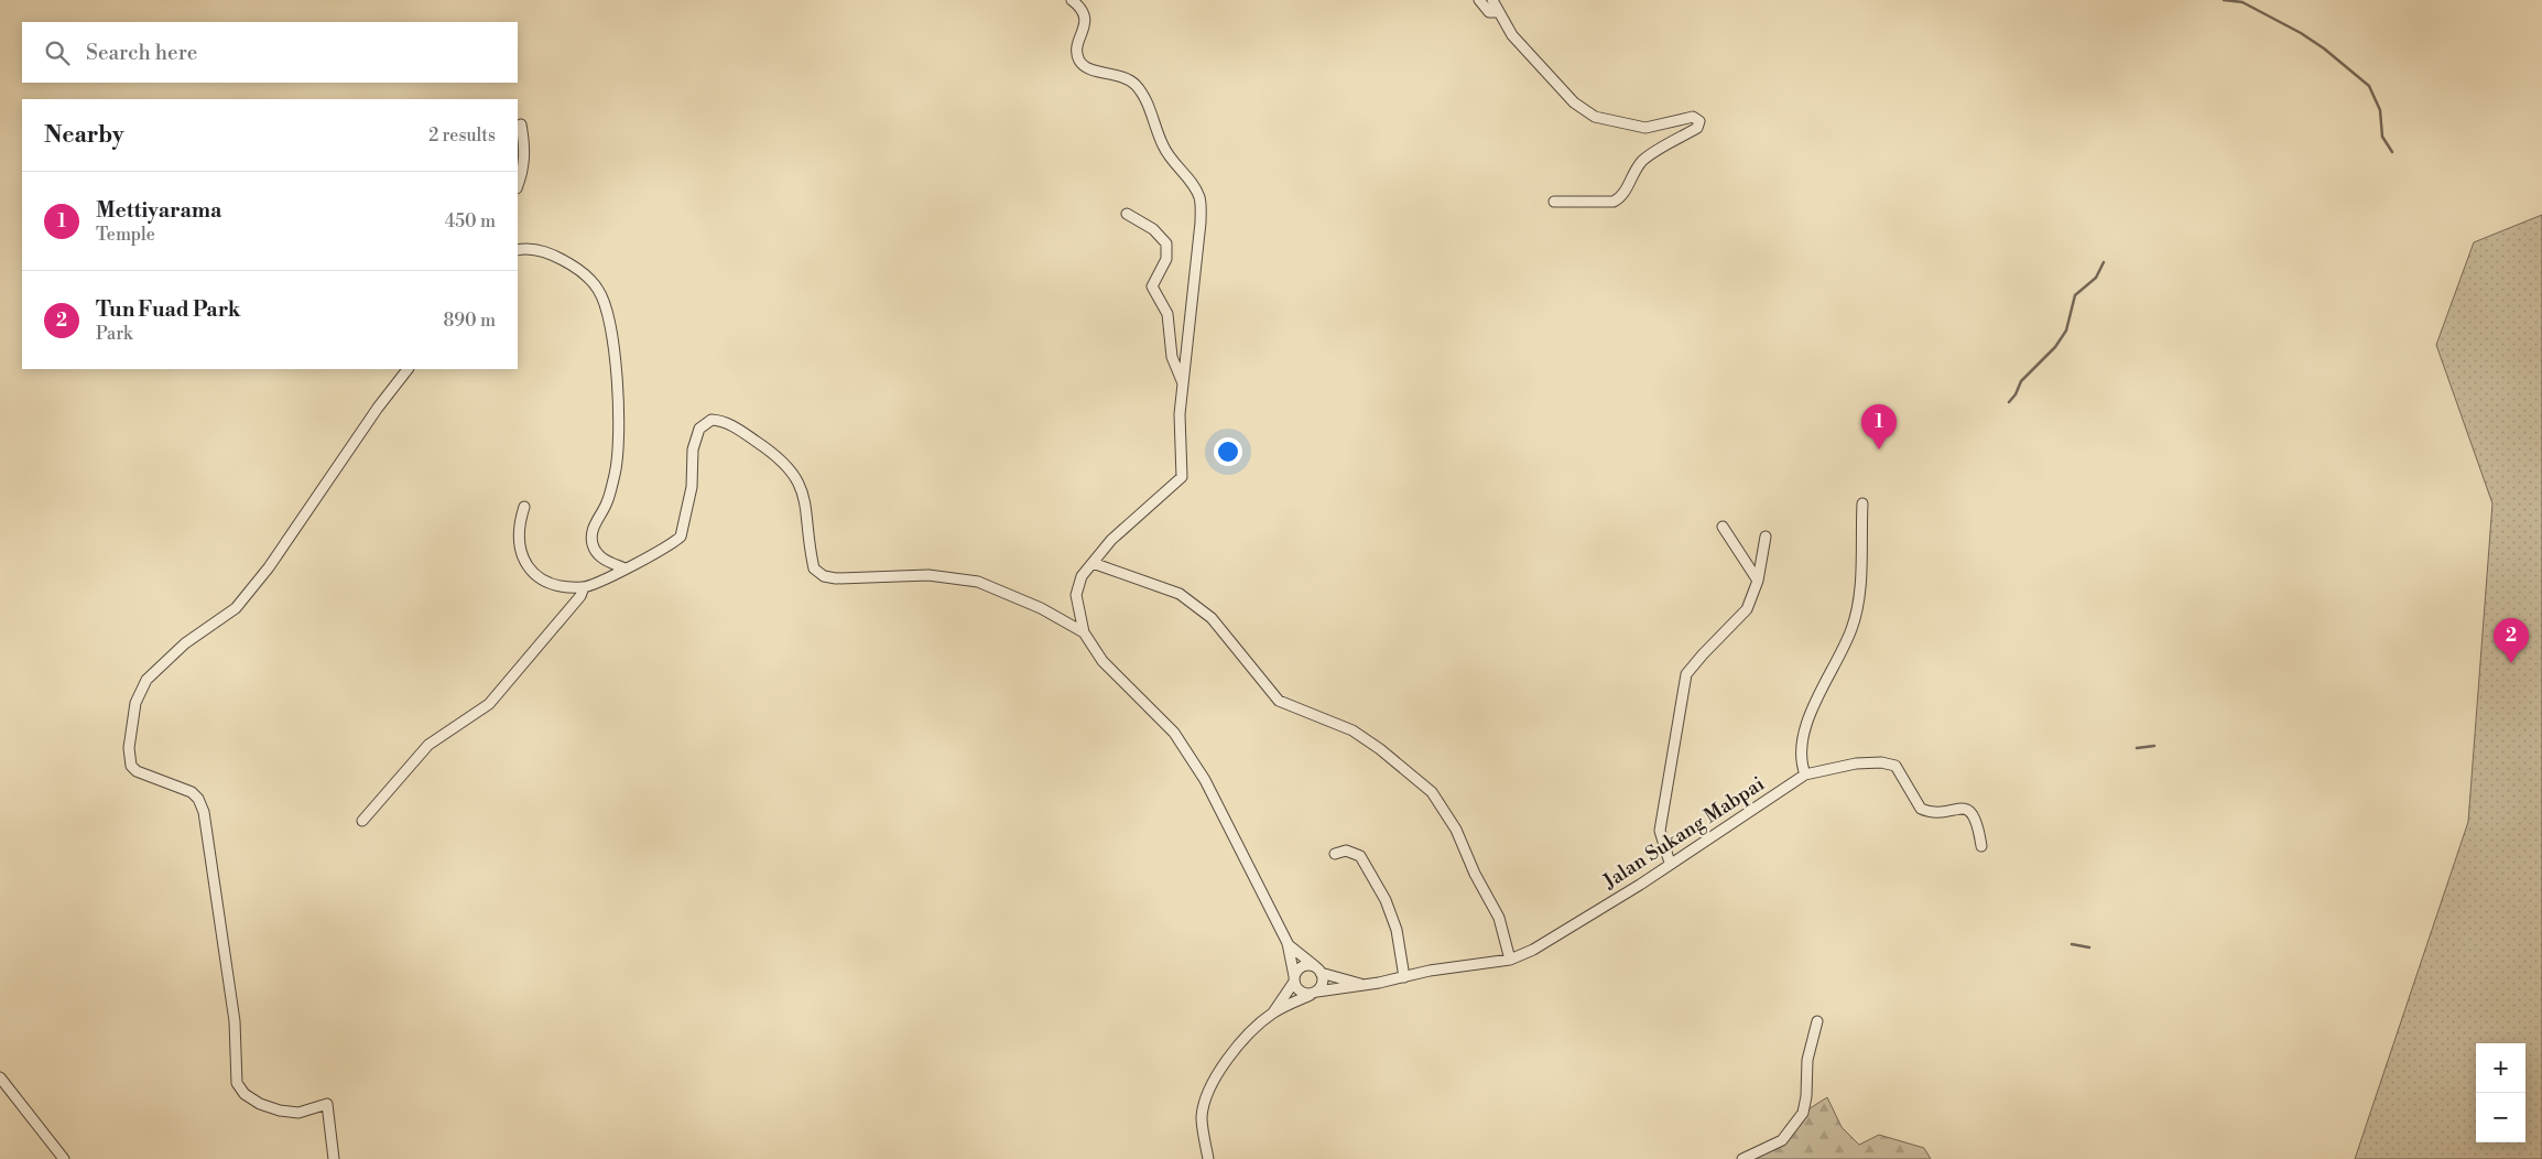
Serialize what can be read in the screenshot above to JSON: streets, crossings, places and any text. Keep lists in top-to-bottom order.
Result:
{
  "streets": {
    "street": ["Jalan Sukang Mabpai"]
  },
  "page": {
    "search": "Search here",
    "heading": ["Nearby", "2 results"],
    "list": [
      {
        "mark": "1",
        "name": "Mettiyarama",
        "note": "Temple",
        "value": "450 m"
      },
      {
        "mark": "2",
        "name": "Tun Fuad Park",
        "note": "Park",
        "value": "890 m"
      }
    ],
    "pins": ["1", "2"],
    "map_buttons": ["+", "−"]
  }
}
